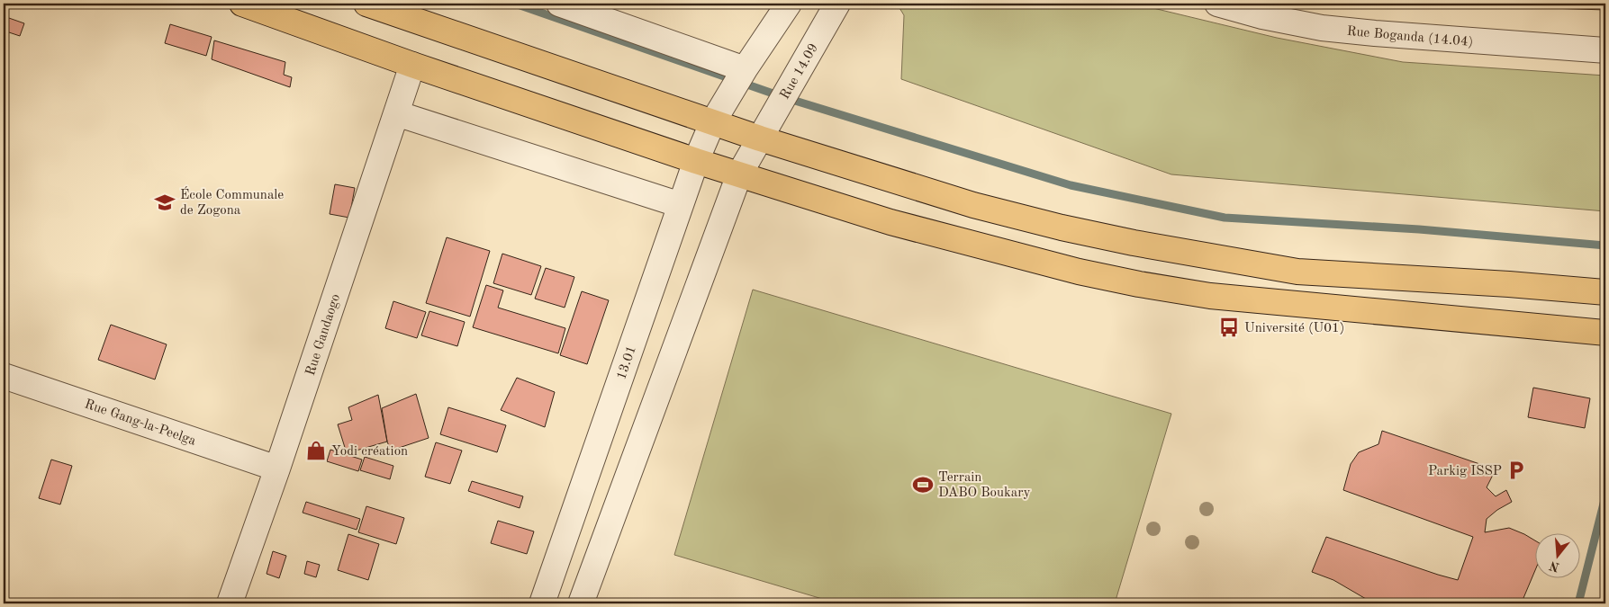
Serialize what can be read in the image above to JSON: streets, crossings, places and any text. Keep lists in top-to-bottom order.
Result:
{
  "streets": {
    "street": [
      "Rue Boganda (14.04)",
      "Rue 14.09",
      "Rue Gandaogo",
      "13.01",
      "Rue Gang-la-Peelga"
    ]
  },
  "crossings": [
    ["Rue Gandaogo", "Rue Gang-la-Peelga"]
  ],
  "places": {
    "school or university": ["École Communale de Zogona"],
    "bus stop": ["Université (U01)"],
    "shop": ["Yodi création"],
    "parking": ["Parkig ISSP"],
    "sports": ["Terrain DABO Boukary"]
  },
  "north": "bottom"
}
